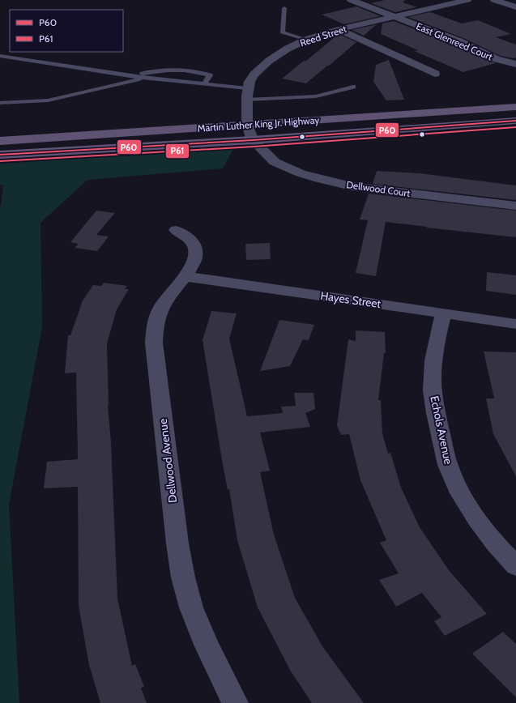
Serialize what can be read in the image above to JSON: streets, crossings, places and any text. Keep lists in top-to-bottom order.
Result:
{
  "streets": {
    "main road": ["Martin Luther King Jr. Highway"],
    "street": [
      "Reed Street",
      "East Glenreed Court",
      "Dellwood Court",
      "Hayes Street",
      "Echols Avenue",
      "Dellwood Avenue"
    ]
  },
  "crossings": [
    ["Reed Street", "East Glenreed Court"],
    ["Reed Street", "Martin Luther King Jr. Highway"],
    ["Reed Street", "Dellwood Court"],
    ["Martin Luther King Jr. Highway", "Dellwood Court"],
    ["Hayes Street", "Echols Avenue"],
    ["Hayes Street", "Dellwood Avenue"]
  ],
  "lines": ["transit line P60", "transit line P61"],
  "legend": ["P60", "P61"]
}
